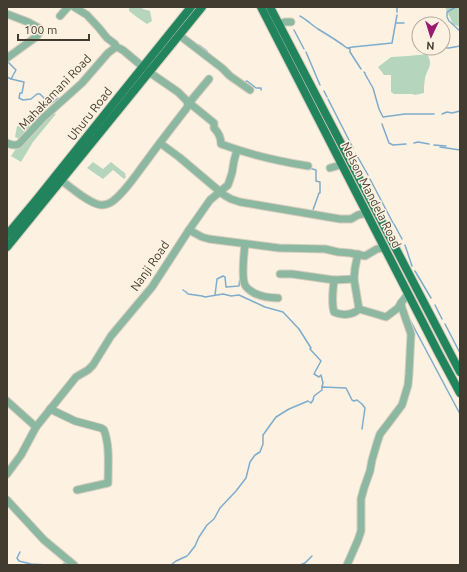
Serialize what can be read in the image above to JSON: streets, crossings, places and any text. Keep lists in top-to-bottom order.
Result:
{
  "streets": {
    "main road": ["Uhuru Road", "Nelson Mandela Road"],
    "street": ["Mahakamani Road", "Nanji Road"]
  },
  "scale_bar": "100 m",
  "north": "bottom"
}
